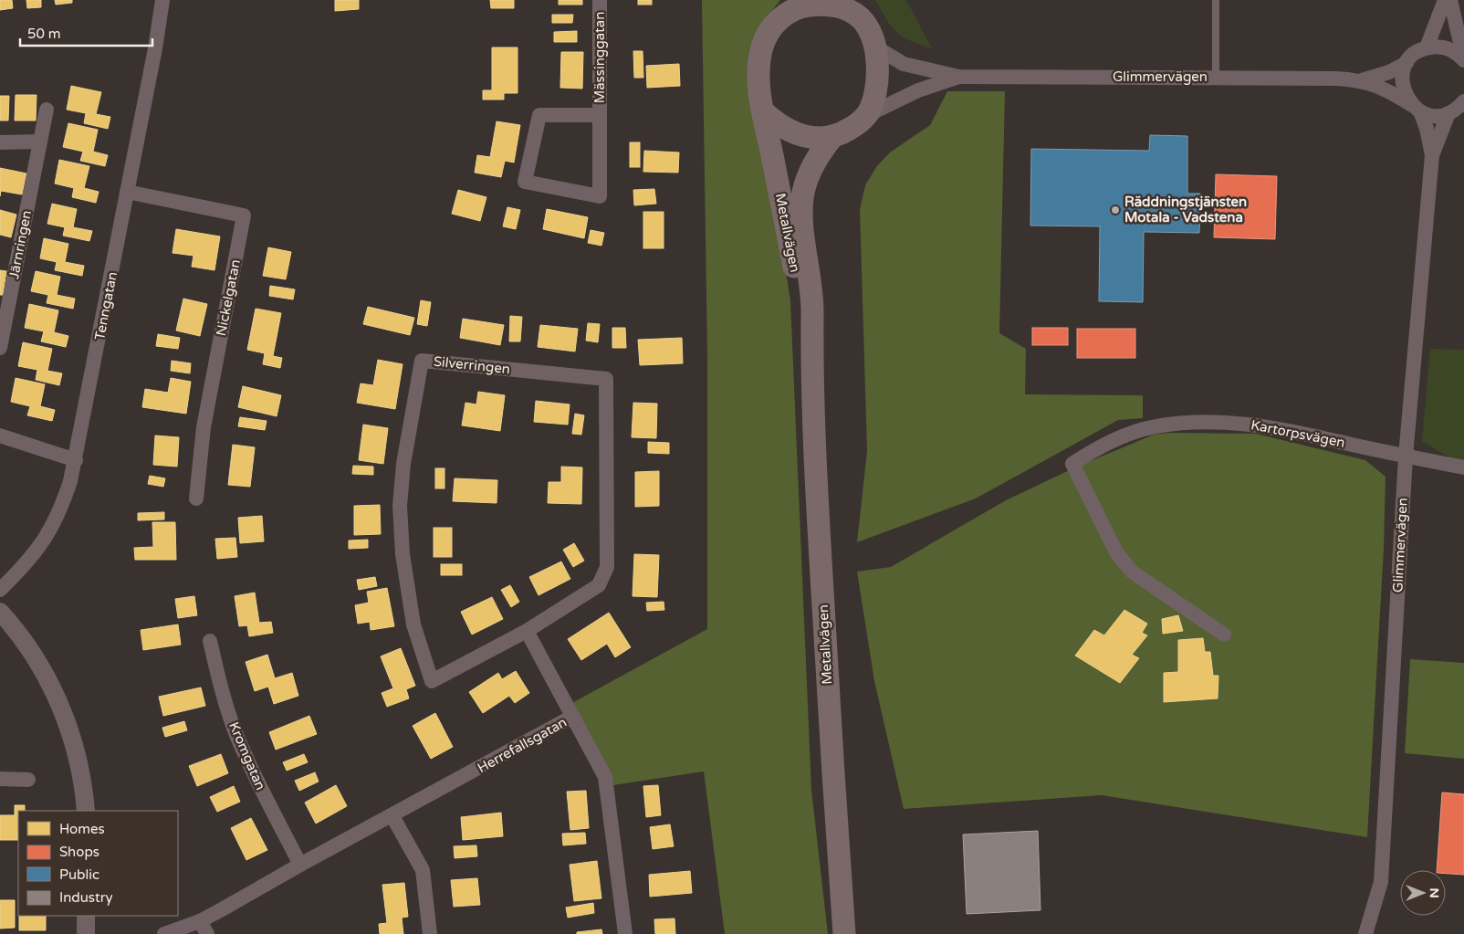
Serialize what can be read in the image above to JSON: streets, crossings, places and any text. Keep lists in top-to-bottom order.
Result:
{
  "streets": {
    "main road": ["Metallvägen"],
    "street": [
      "Mässinggatan",
      "Glimmervägen",
      "Järnringen",
      "Nickelgatan",
      "Tenngatan",
      "Silverringen",
      "Kartorpsvägen",
      "Herrefallsgatan",
      "Kromgatan"
    ]
  },
  "crossings": [
    ["Glimmervägen", "Metallvägen"],
    ["Glimmervägen", "Kartorpsvägen"],
    ["Nickelgatan", "Tenngatan"],
    ["Herrefallsgatan", "Kromgatan"]
  ],
  "places": ["Räddningstjänsten Motala - Vadstena"],
  "legend": [
    "Homes",
    "Shops",
    "Public",
    "Industry"
  ],
  "scale_bar": "50 m",
  "north": "right"
}
